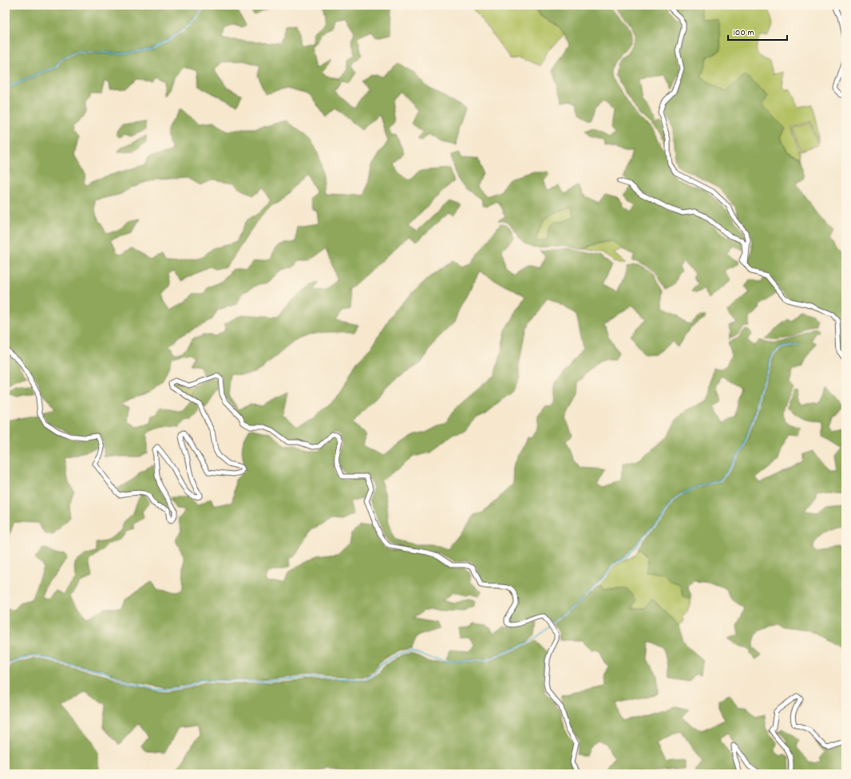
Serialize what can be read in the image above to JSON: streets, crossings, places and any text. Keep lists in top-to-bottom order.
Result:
{
  "scale_bar": "100 m"
}
